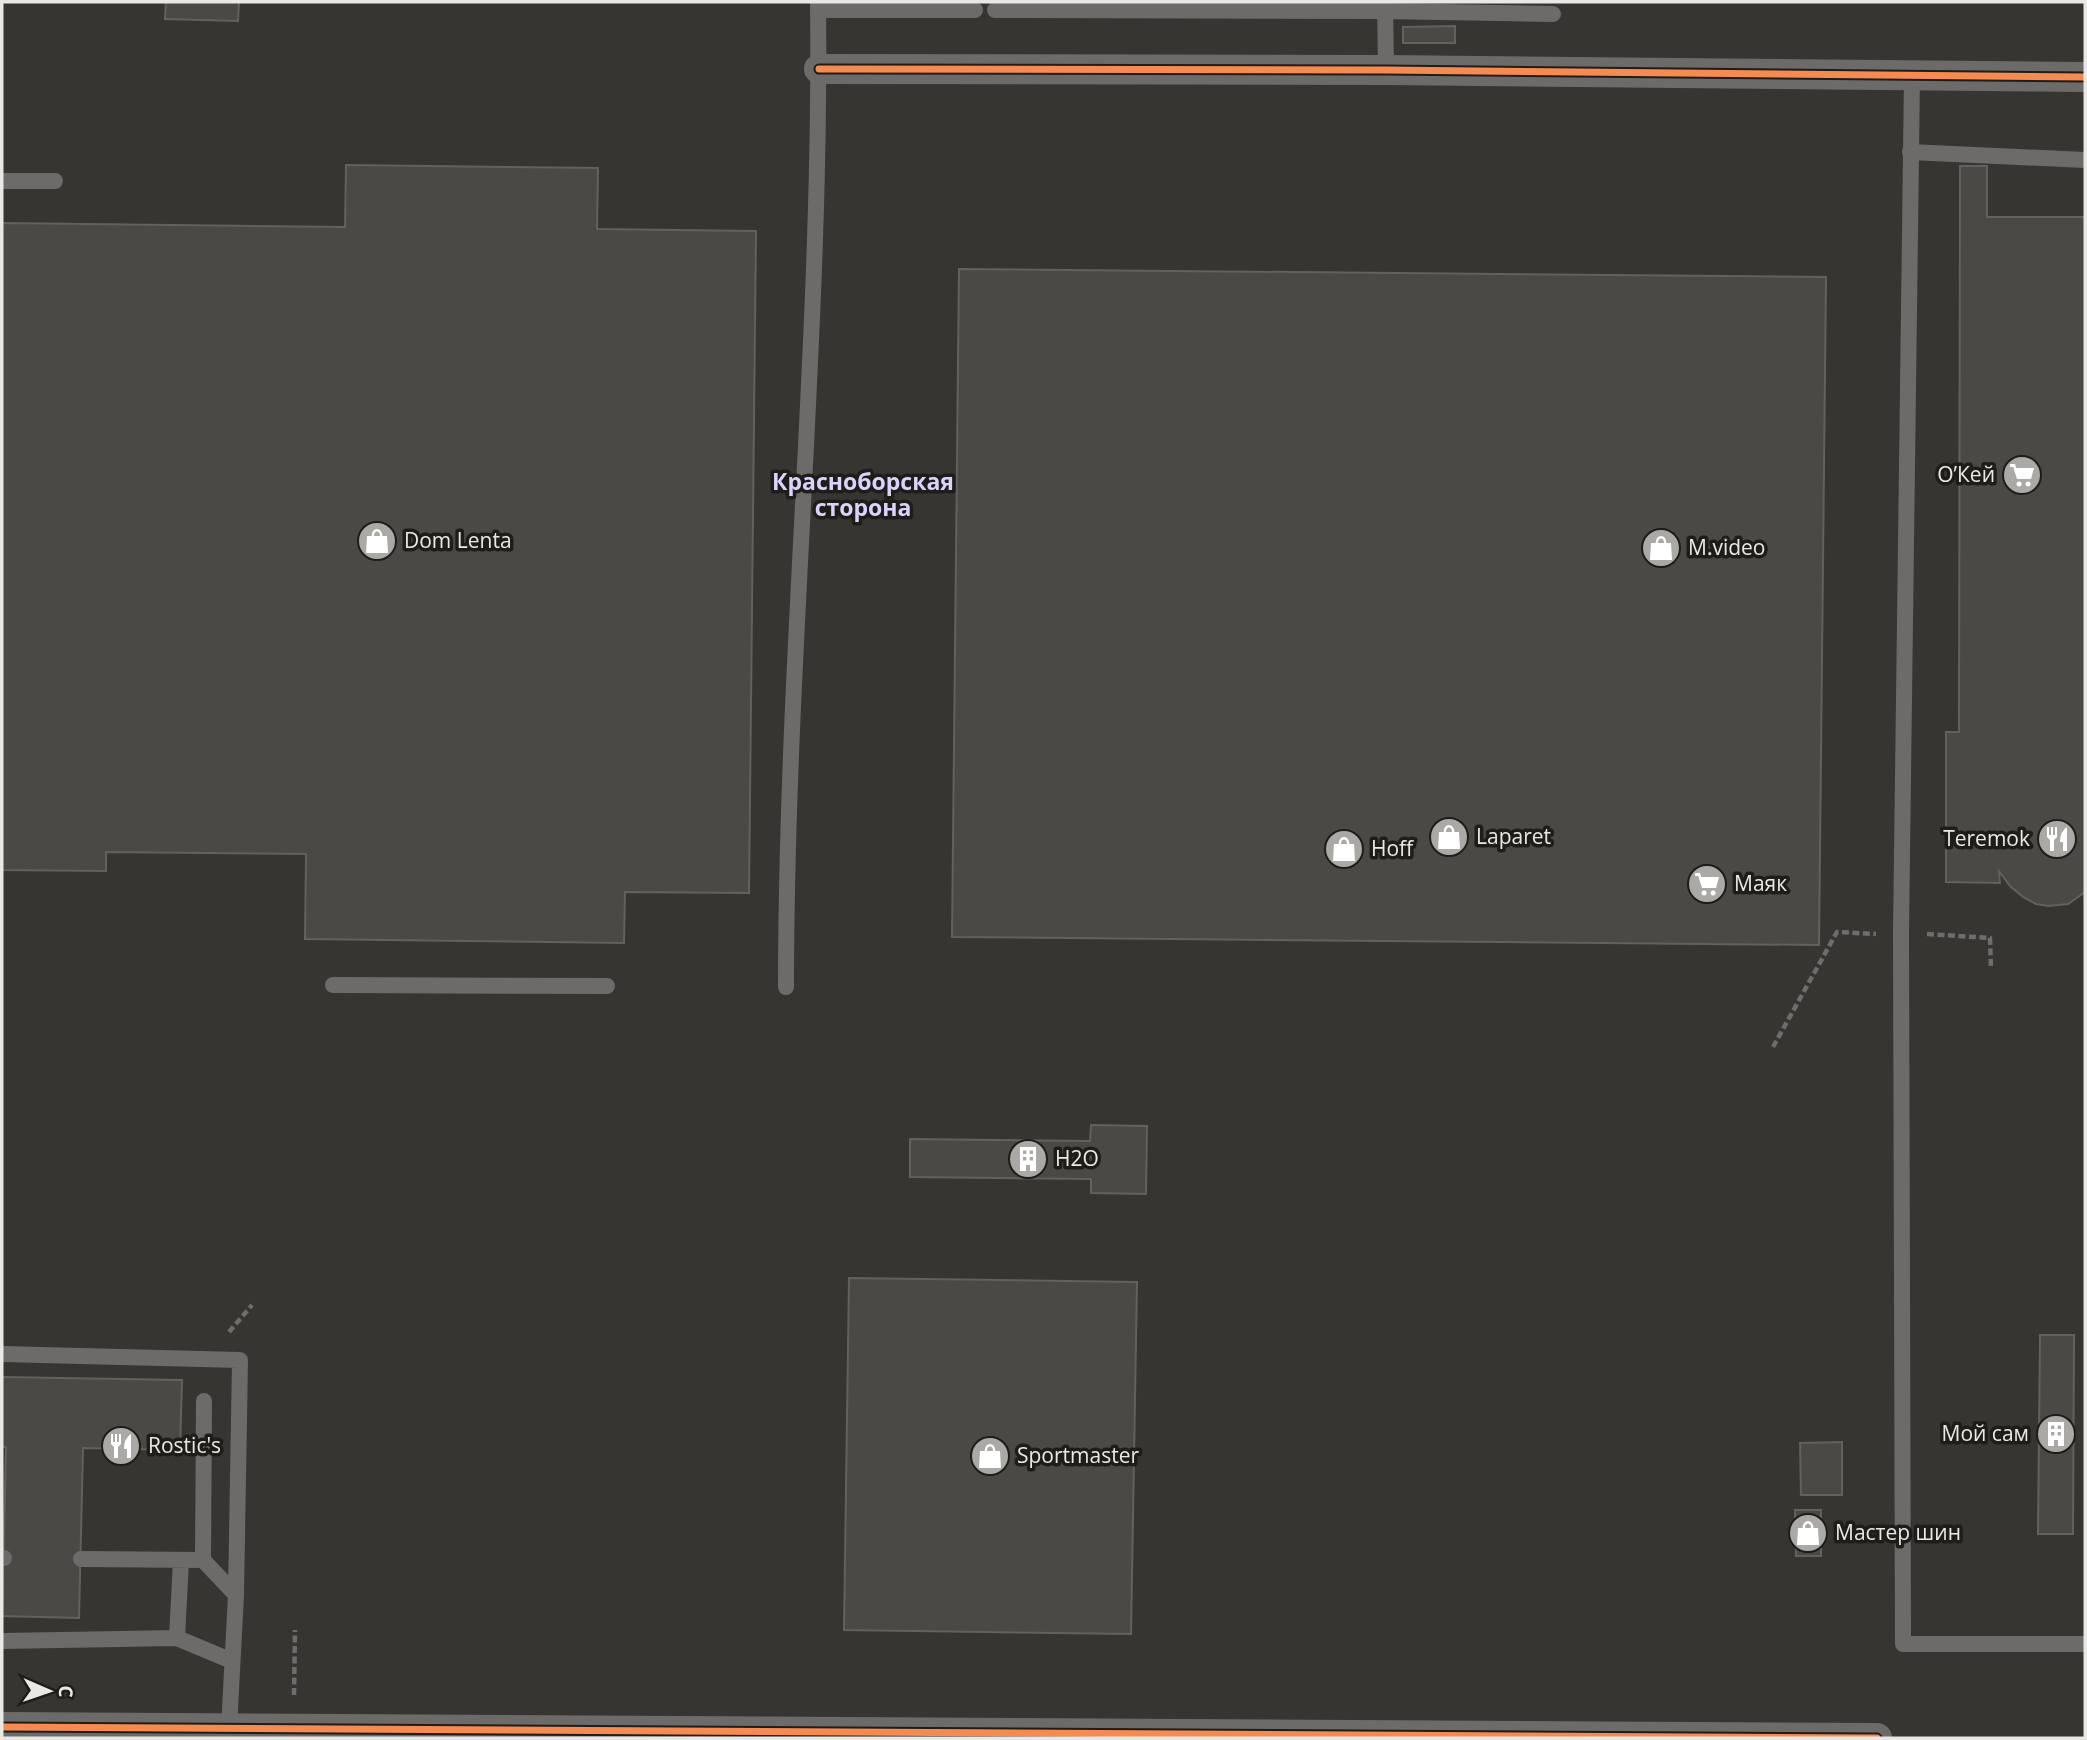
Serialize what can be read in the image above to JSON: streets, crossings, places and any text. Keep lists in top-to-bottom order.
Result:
{
  "districts": ["Красноборская сторона"],
  "places": {
    "supermarket": ["О’Кей", "Маяк"],
    "shop": [
      "Dom Lenta",
      "M.video",
      "Laparet",
      "Hoff",
      "Sportmaster",
      "Мастер шин"
    ],
    "restaurant": ["Teremok", "Rostic's"],
    "building": ["H2O", "Мой сам"]
  },
  "north": "right"
}
